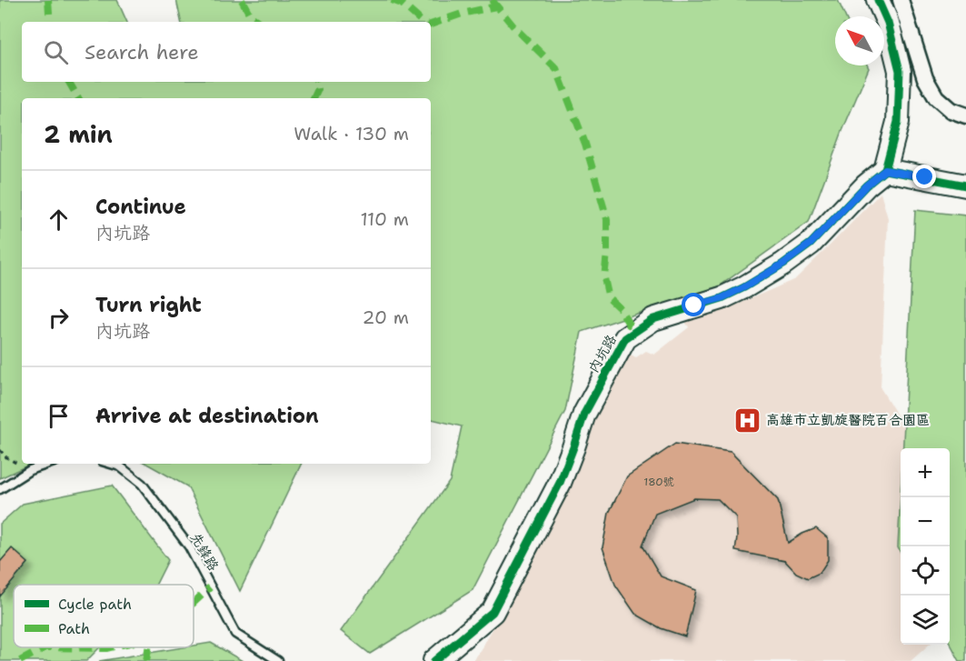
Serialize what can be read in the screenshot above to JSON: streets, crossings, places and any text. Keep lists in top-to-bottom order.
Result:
{
  "streets": {
    "street": ["內坑路"],
    "lane": ["先鋒路"]
  },
  "places": {
    "hospital": ["高雄市立凱旋醫院百合園區"]
  },
  "house_numbers": ["180號"],
  "legend": ["Cycle path", "Path"],
  "north": "top left",
  "page": {
    "search": "Search here",
    "heading": ["2 min", "Walk · 130 m"],
    "list": [
      ["Continue", "內坑路", "110 m"],
      ["Turn right", "內坑路", "20 m"],
      "Arrive at destination"
    ],
    "map_buttons": ["+", "−"]
  }
}
